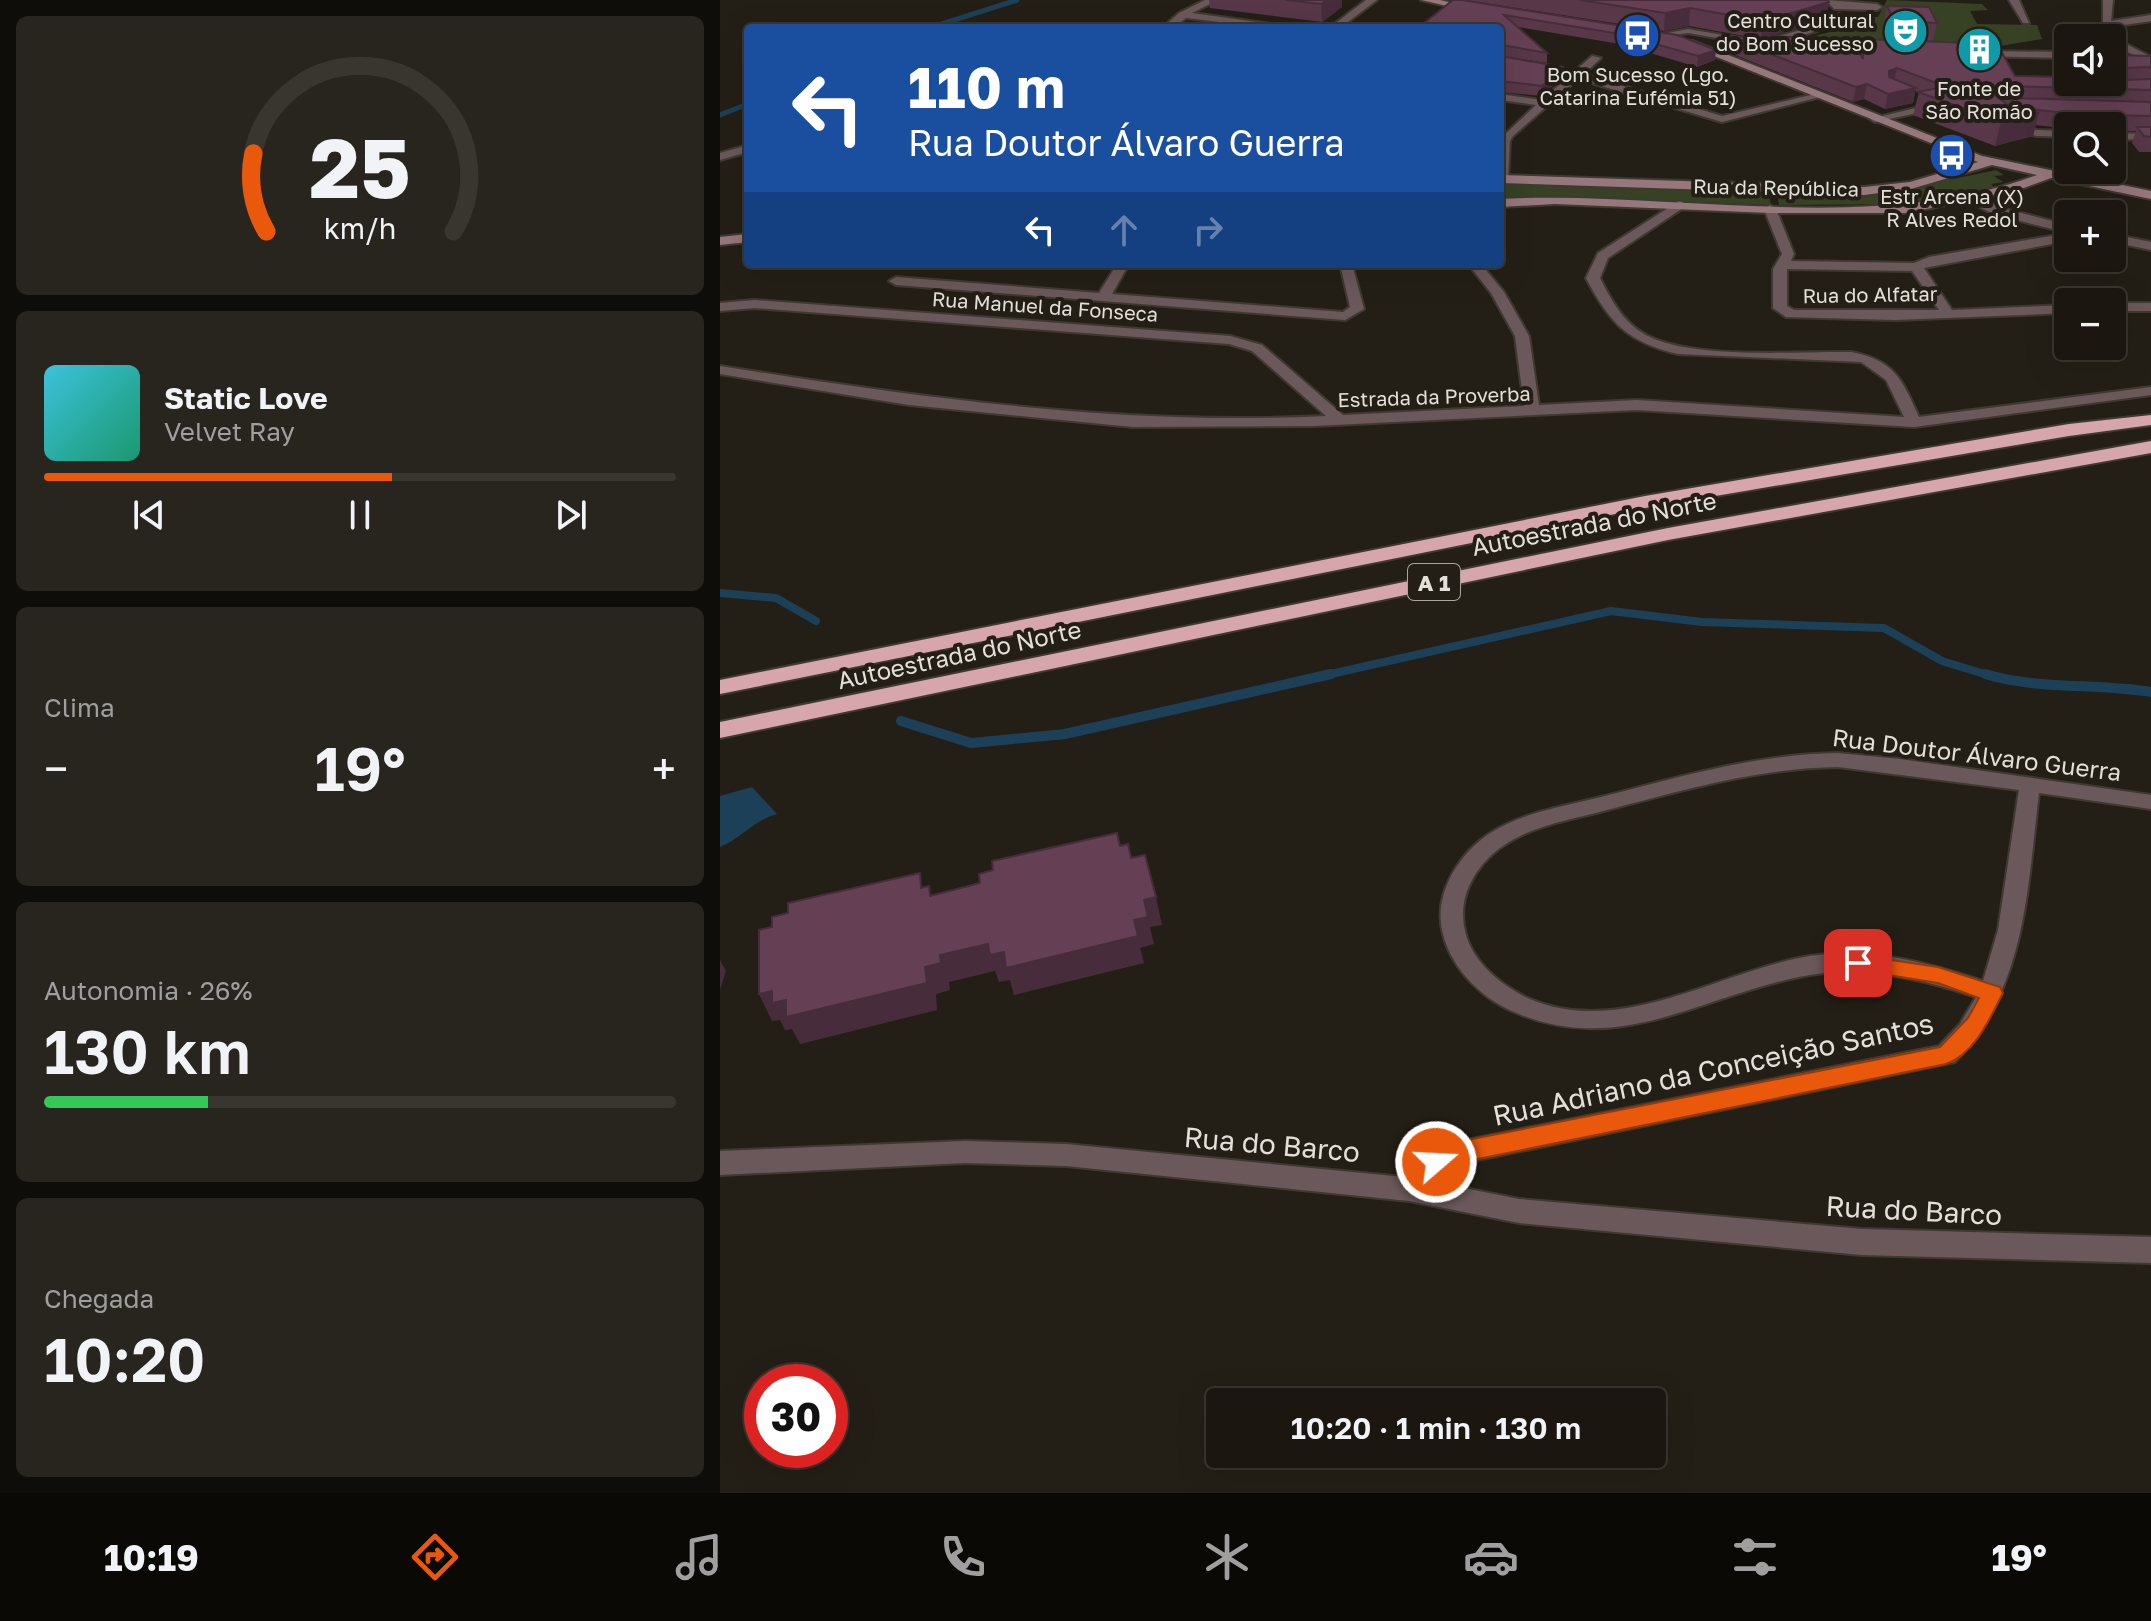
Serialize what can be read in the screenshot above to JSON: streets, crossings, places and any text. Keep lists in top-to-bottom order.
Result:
{
  "streets": {
    "highway": ["Autoestrada do Norte", "A 1"],
    "street": [
      "Rua da República",
      "Rua do Alfatar",
      "Rua Manuel da Fonseca",
      "Estrada da Proverba",
      "Rua Doutor Álvaro Guerra",
      "Rua Adriano da Conceição Santos",
      "Rua do Barco"
    ]
  },
  "crossings": [
    ["Rua da República", "Rua do Alfatar"],
    ["Rua Manuel da Fonseca", "Estrada da Proverba"],
    ["Rua Doutor Álvaro Guerra", "Rua Adriano da Conceição Santos"],
    ["Rua Adriano da Conceição Santos", "Rua do Barco"]
  ],
  "places": {
    "theatre": ["Centro Cultural do Bom Sucesso"],
    "bus stop": ["Bom Sucesso (Lgo. Catarina Eufémia 51)", "Estr Arcena (X) R Alves Redol"],
    "building": ["Fonte de São Romão"]
  },
  "page": {
    "map_buttons": ["+", "−"],
    "turn": ["110 m", "Rua Doutor Álvaro Guerra"],
    "song": ["Static Love", "Velvet Ray"],
    "tile": [
      "Clima",
      ["Autonomia · 26%", "130 km"],
      ["Chegada", "10:20"]
    ],
    "heat": ["−", "19°", "+"],
    "limit": "30",
    "trip": "10:20 · 1 min · 130 m",
    "tabs": ["10:19", "19°"],
    "gauge": ["25", "km/h"]
  }
}
